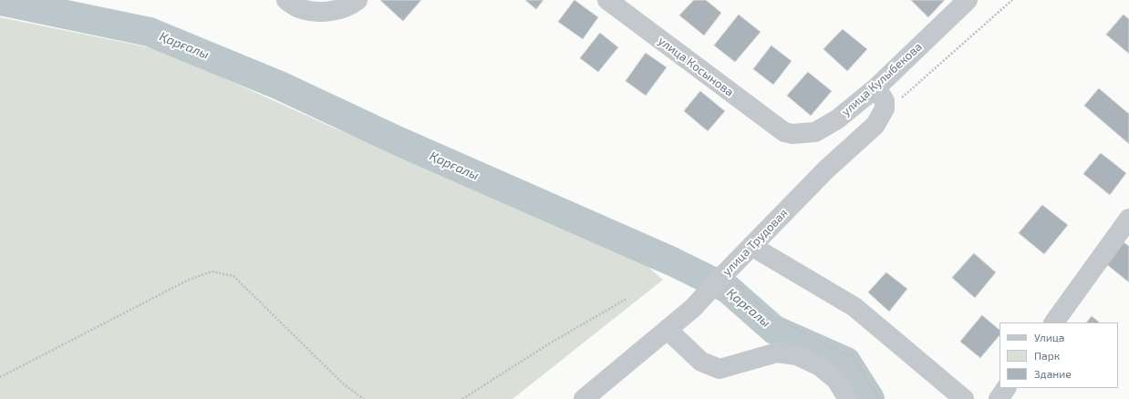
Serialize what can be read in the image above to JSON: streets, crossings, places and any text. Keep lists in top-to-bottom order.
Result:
{
  "streets": {
    "street": ["улица Косынова", "улица Кулыбекова", "улица Трудовая"]
  },
  "crossings": [
    ["улица Косынова", "улица Кулыбекова"]
  ],
  "water": ["Қарғалы"],
  "legend": ["Улица", "Парк", "Здание"]
}
